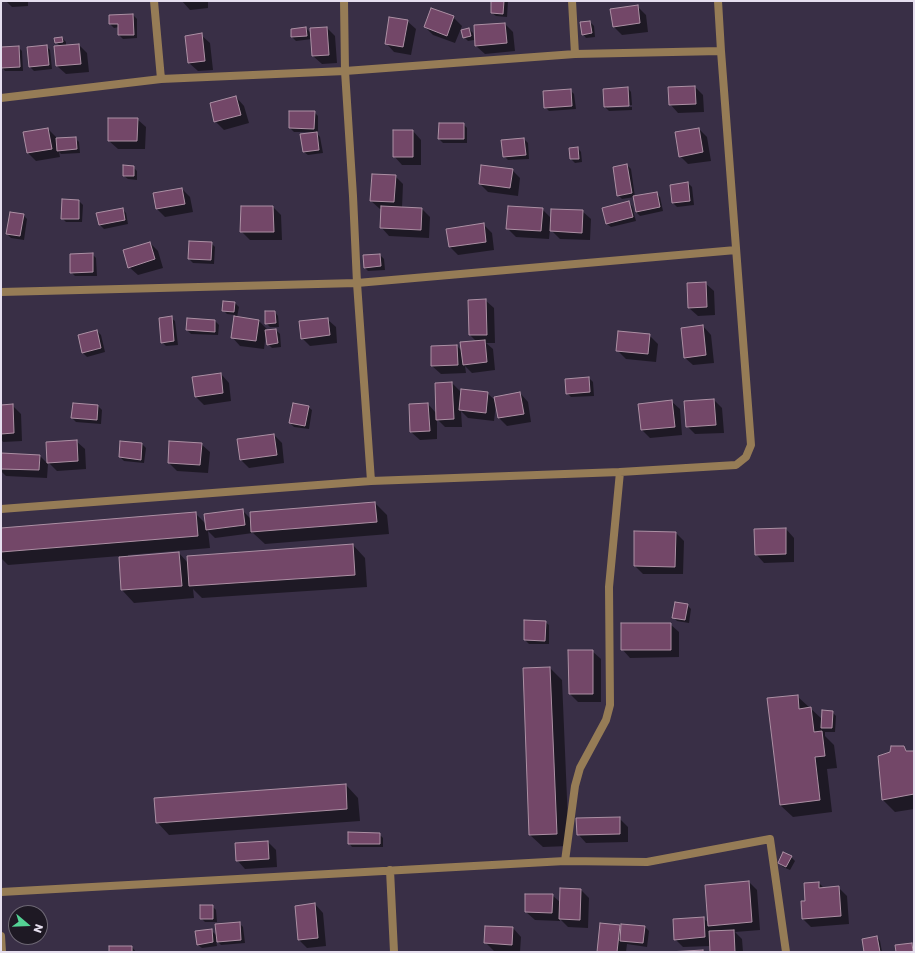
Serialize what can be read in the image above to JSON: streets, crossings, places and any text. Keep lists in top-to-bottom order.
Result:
{
  "north": "right"
}
